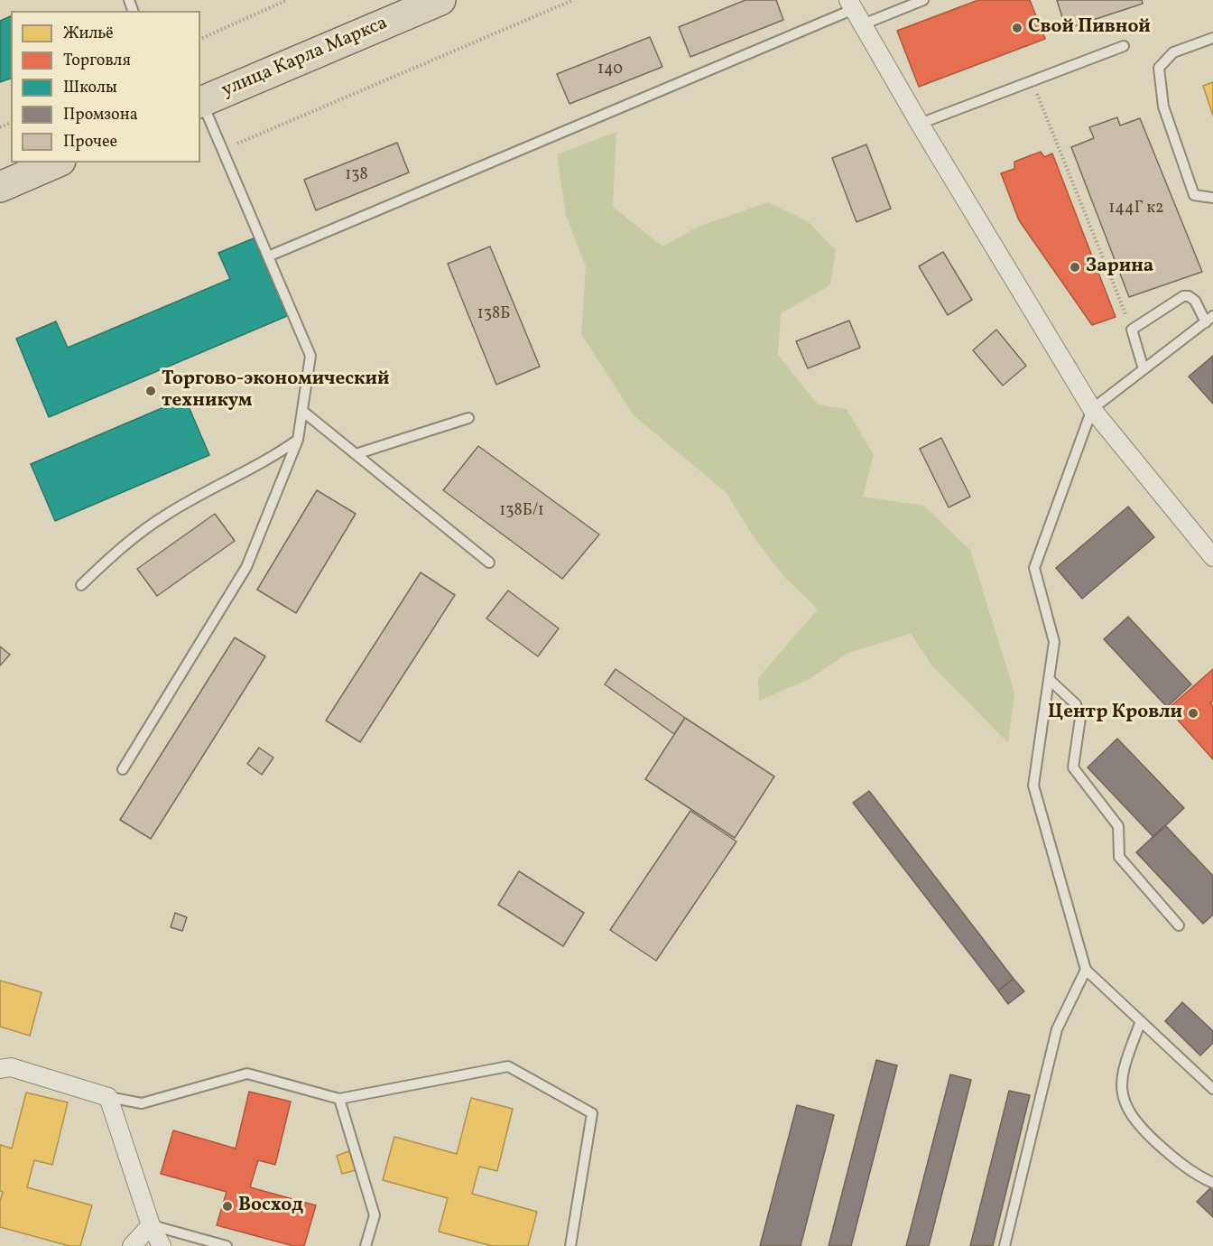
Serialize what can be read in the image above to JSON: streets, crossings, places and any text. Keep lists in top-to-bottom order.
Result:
{
  "streets": {
    "highway": ["улица Карла Маркса"]
  },
  "places": [
    "Свой Пивной",
    "Зарина",
    "Торгово-экономический техникум",
    "Центр Кровли",
    "Восход"
  ],
  "house_numbers": [
    "140",
    "138",
    "144Г к2",
    "138Б",
    "138Б/1"
  ],
  "legend": [
    "Жильё",
    "Торговля",
    "Школы",
    "Промзона",
    "Прочее"
  ]
}
